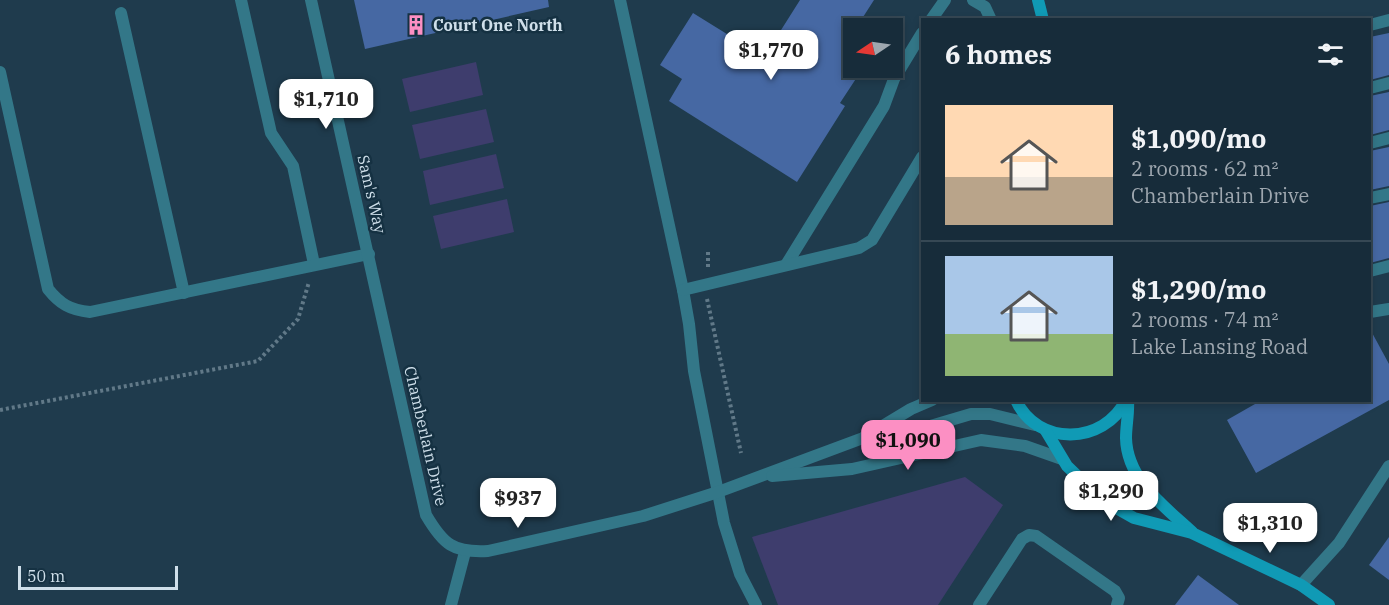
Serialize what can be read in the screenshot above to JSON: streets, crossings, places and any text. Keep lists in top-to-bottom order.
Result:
{
  "streets": {
    "street": ["Sam's Way", "Chamberlain Drive"]
  },
  "crossings": [
    ["Sam's Way", "Chamberlain Drive"]
  ],
  "places": {
    "building": ["Court One North"]
  },
  "scale_bar": "50 m",
  "north": "left",
  "page": {
    "heading": "6 homes",
    "price": [
      "$1,770",
      "$1,710",
      "$1,090",
      "$1,290",
      "$937",
      "$1,310"
    ],
    "list": [
      {
        "name": "$1,090/mo",
        "note": "2 rooms · 62 m² · Chamberlain Drive"
      },
      {
        "name": "$1,290/mo",
        "note": "2 rooms · 74 m² · Lake Lansing Road"
      }
    ],
    "scale": "50 m"
  }
}
